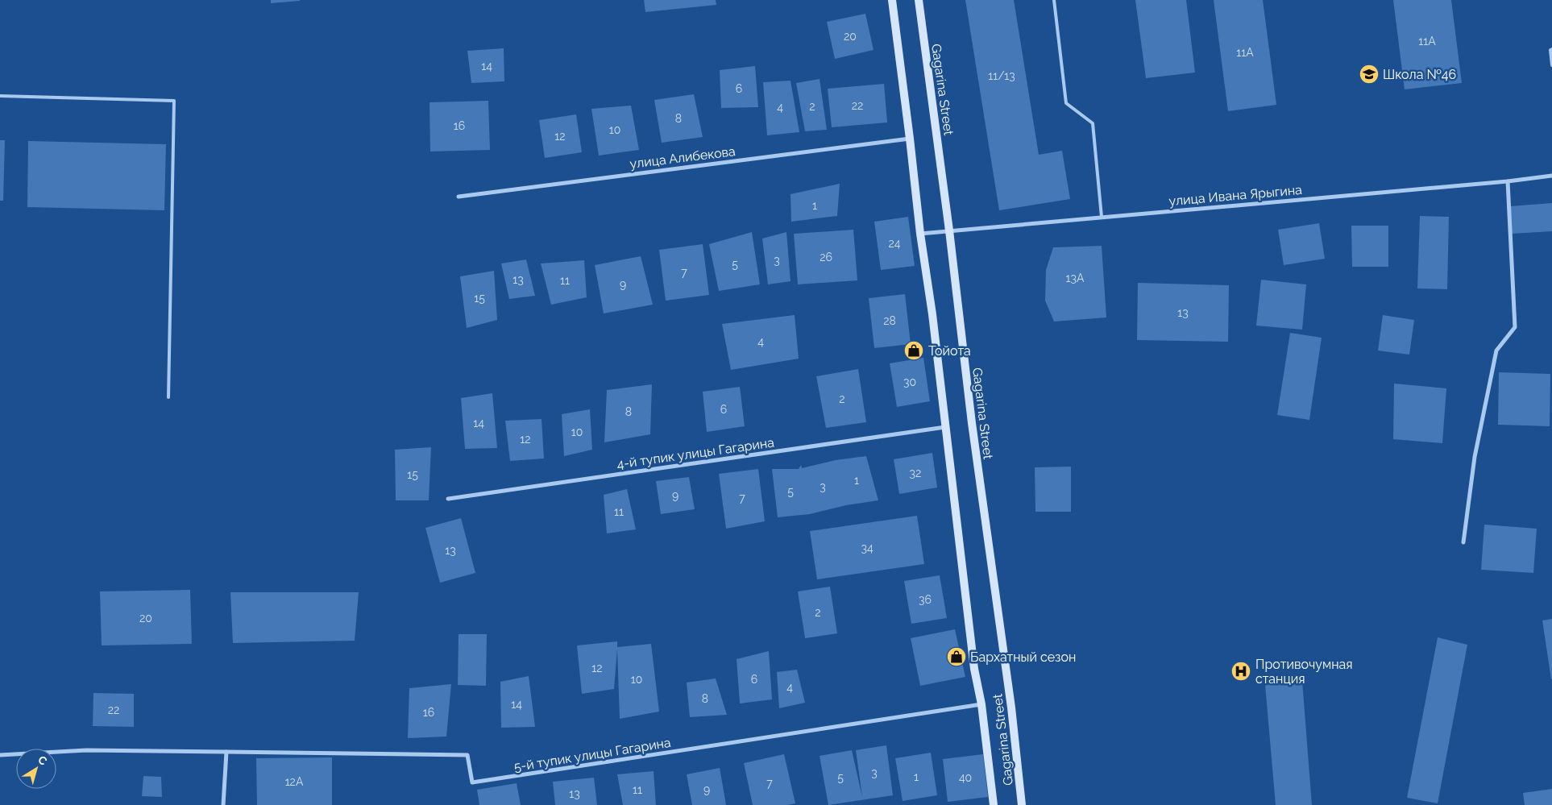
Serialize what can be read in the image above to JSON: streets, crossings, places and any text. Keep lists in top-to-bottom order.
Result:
{
  "streets": {
    "main road": ["Gagarina Street"],
    "street": [
      "улица Алибекова",
      "улица Ивана Ярыгина",
      "4-й тупик улицы Гагарина",
      "5-й тупик улицы Гагарина"
    ]
  },
  "crossings": [
    ["Gagarina Street", "улица Алибекова"],
    ["Gagarina Street", "улица Ивана Ярыгина"],
    ["Gagarina Street", "4-й тупик улицы Гагарина"],
    ["Gagarina Street", "5-й тупик улицы Гагарина"]
  ],
  "places": {
    "school or university": ["Школа №46"],
    "shop": ["Тойота", "Бархатный сезон"],
    "hospital": ["Противочумная станция"]
  },
  "house_numbers": [
    "20",
    "11А",
    "11А",
    "14",
    "11/13",
    "6",
    "22",
    "2",
    "4",
    "8",
    "16",
    "10",
    "12",
    "1",
    "24",
    "26",
    "3",
    "5",
    "7",
    "13А",
    "13",
    "11",
    "9",
    "15",
    "13",
    "28",
    "4",
    "30",
    "2",
    "6",
    "8",
    "14",
    "10",
    "12",
    "32",
    "15",
    "1",
    "3",
    "5",
    "9",
    "7",
    "11",
    "34",
    "13",
    "36",
    "2",
    "20",
    "12",
    "10",
    "6",
    "4",
    "8",
    "14",
    "22",
    "16",
    "3",
    "1",
    "5",
    "40",
    "12А",
    "7",
    "11",
    "9",
    "13"
  ],
  "north": "top right"
}
